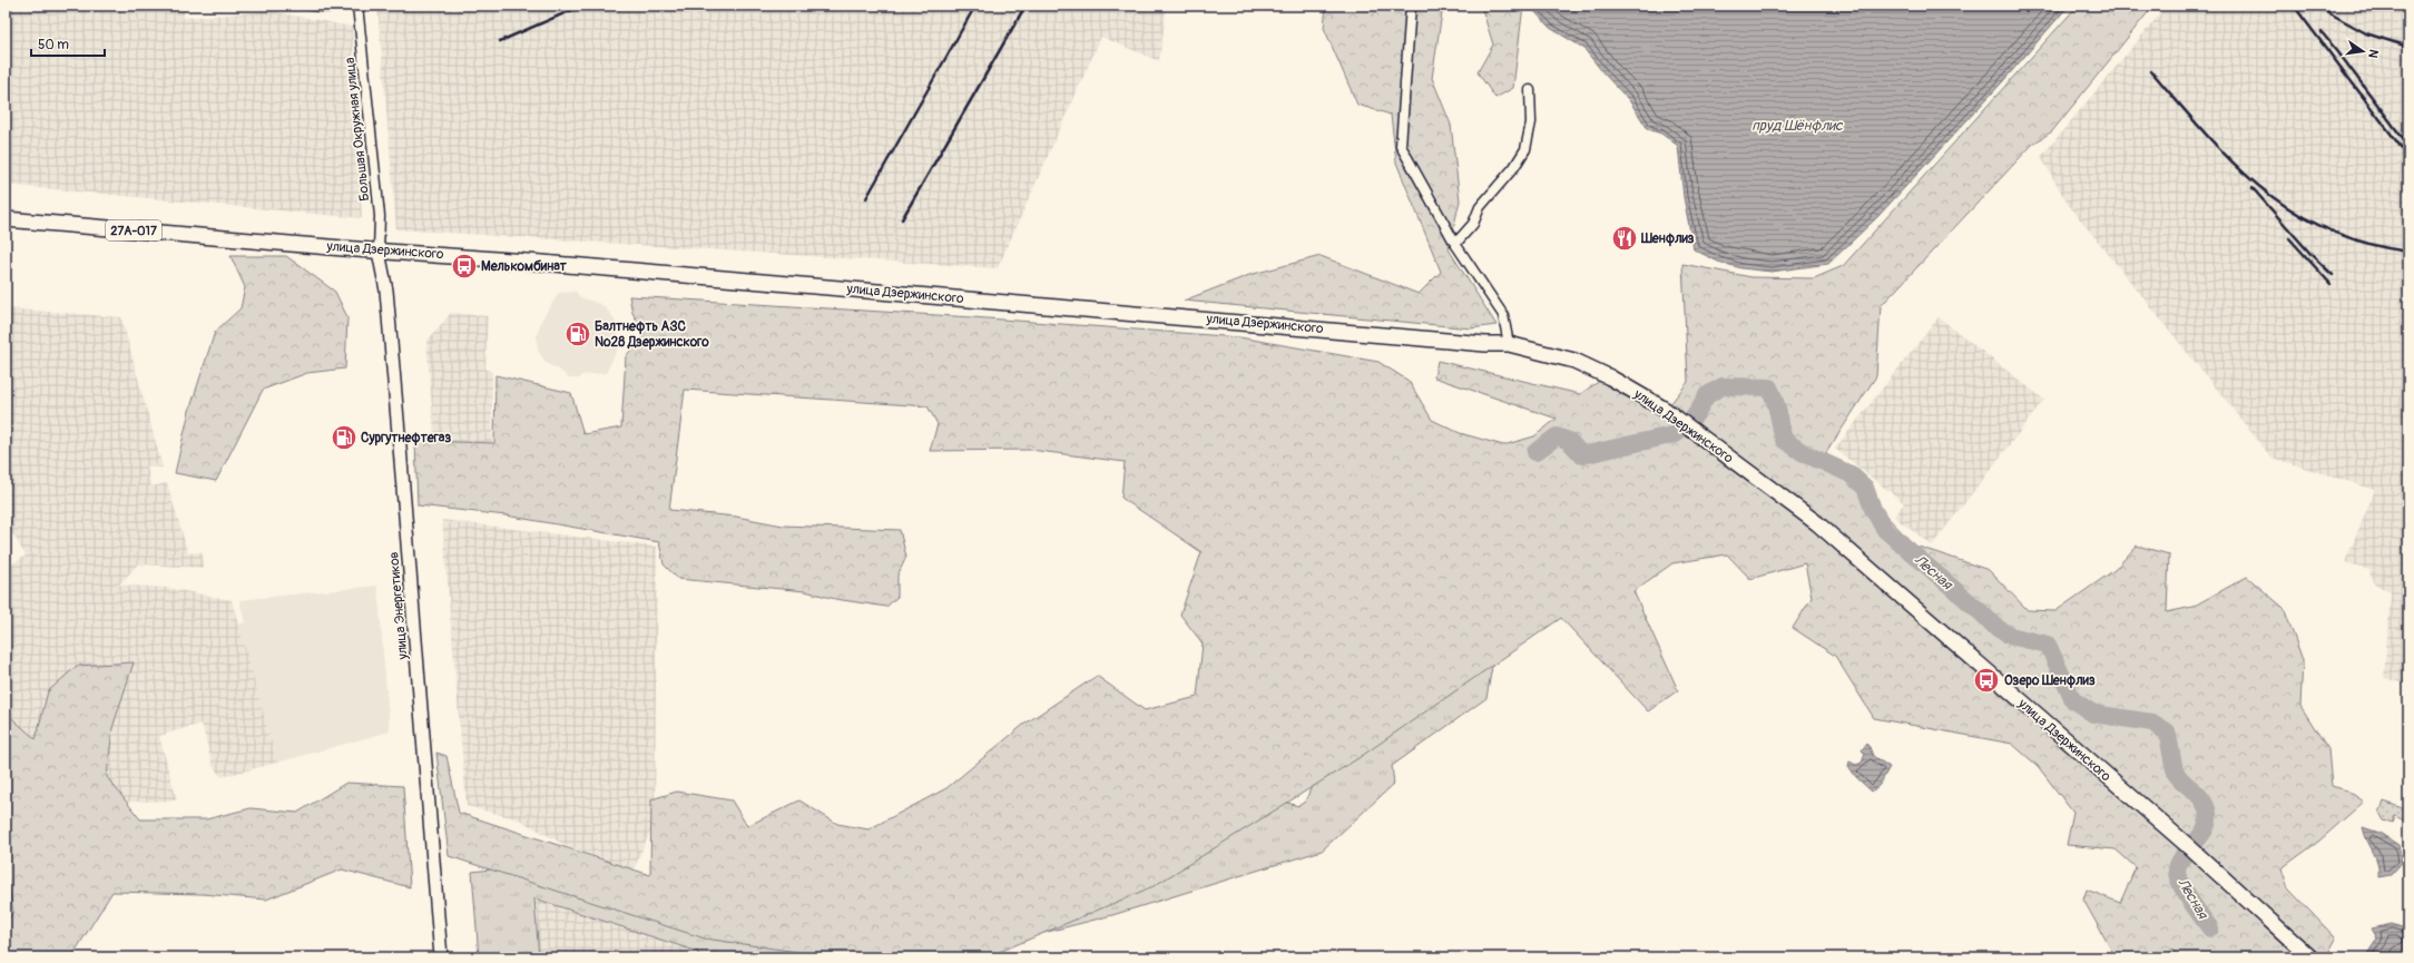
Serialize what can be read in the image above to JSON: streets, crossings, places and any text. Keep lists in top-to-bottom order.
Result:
{
  "streets": {
    "main road": ["27А-017", "улица Дзержинского", "улица Энергетиков"],
    "street": ["Большая Окружная улица"]
  },
  "crossings": [
    ["Большая Окружная улица", "улица Дзержинского"],
    ["Большая Окружная улица", "улица Энергетиков"],
    ["улица Дзержинского", "улица Энергетиков"]
  ],
  "water": ["пруд Шёнфлис", "Лесная"],
  "places": {
    "restaurant": ["Шенфлиз"],
    "bus stop": ["Мелькомбинат", "Озеро Шенфлиз"],
    "fuel station": ["Балтнефть АЗС №28 Дзержинского", "Сургутнефтегаз"]
  },
  "scale_bar": "50 m",
  "north": "right"
}
